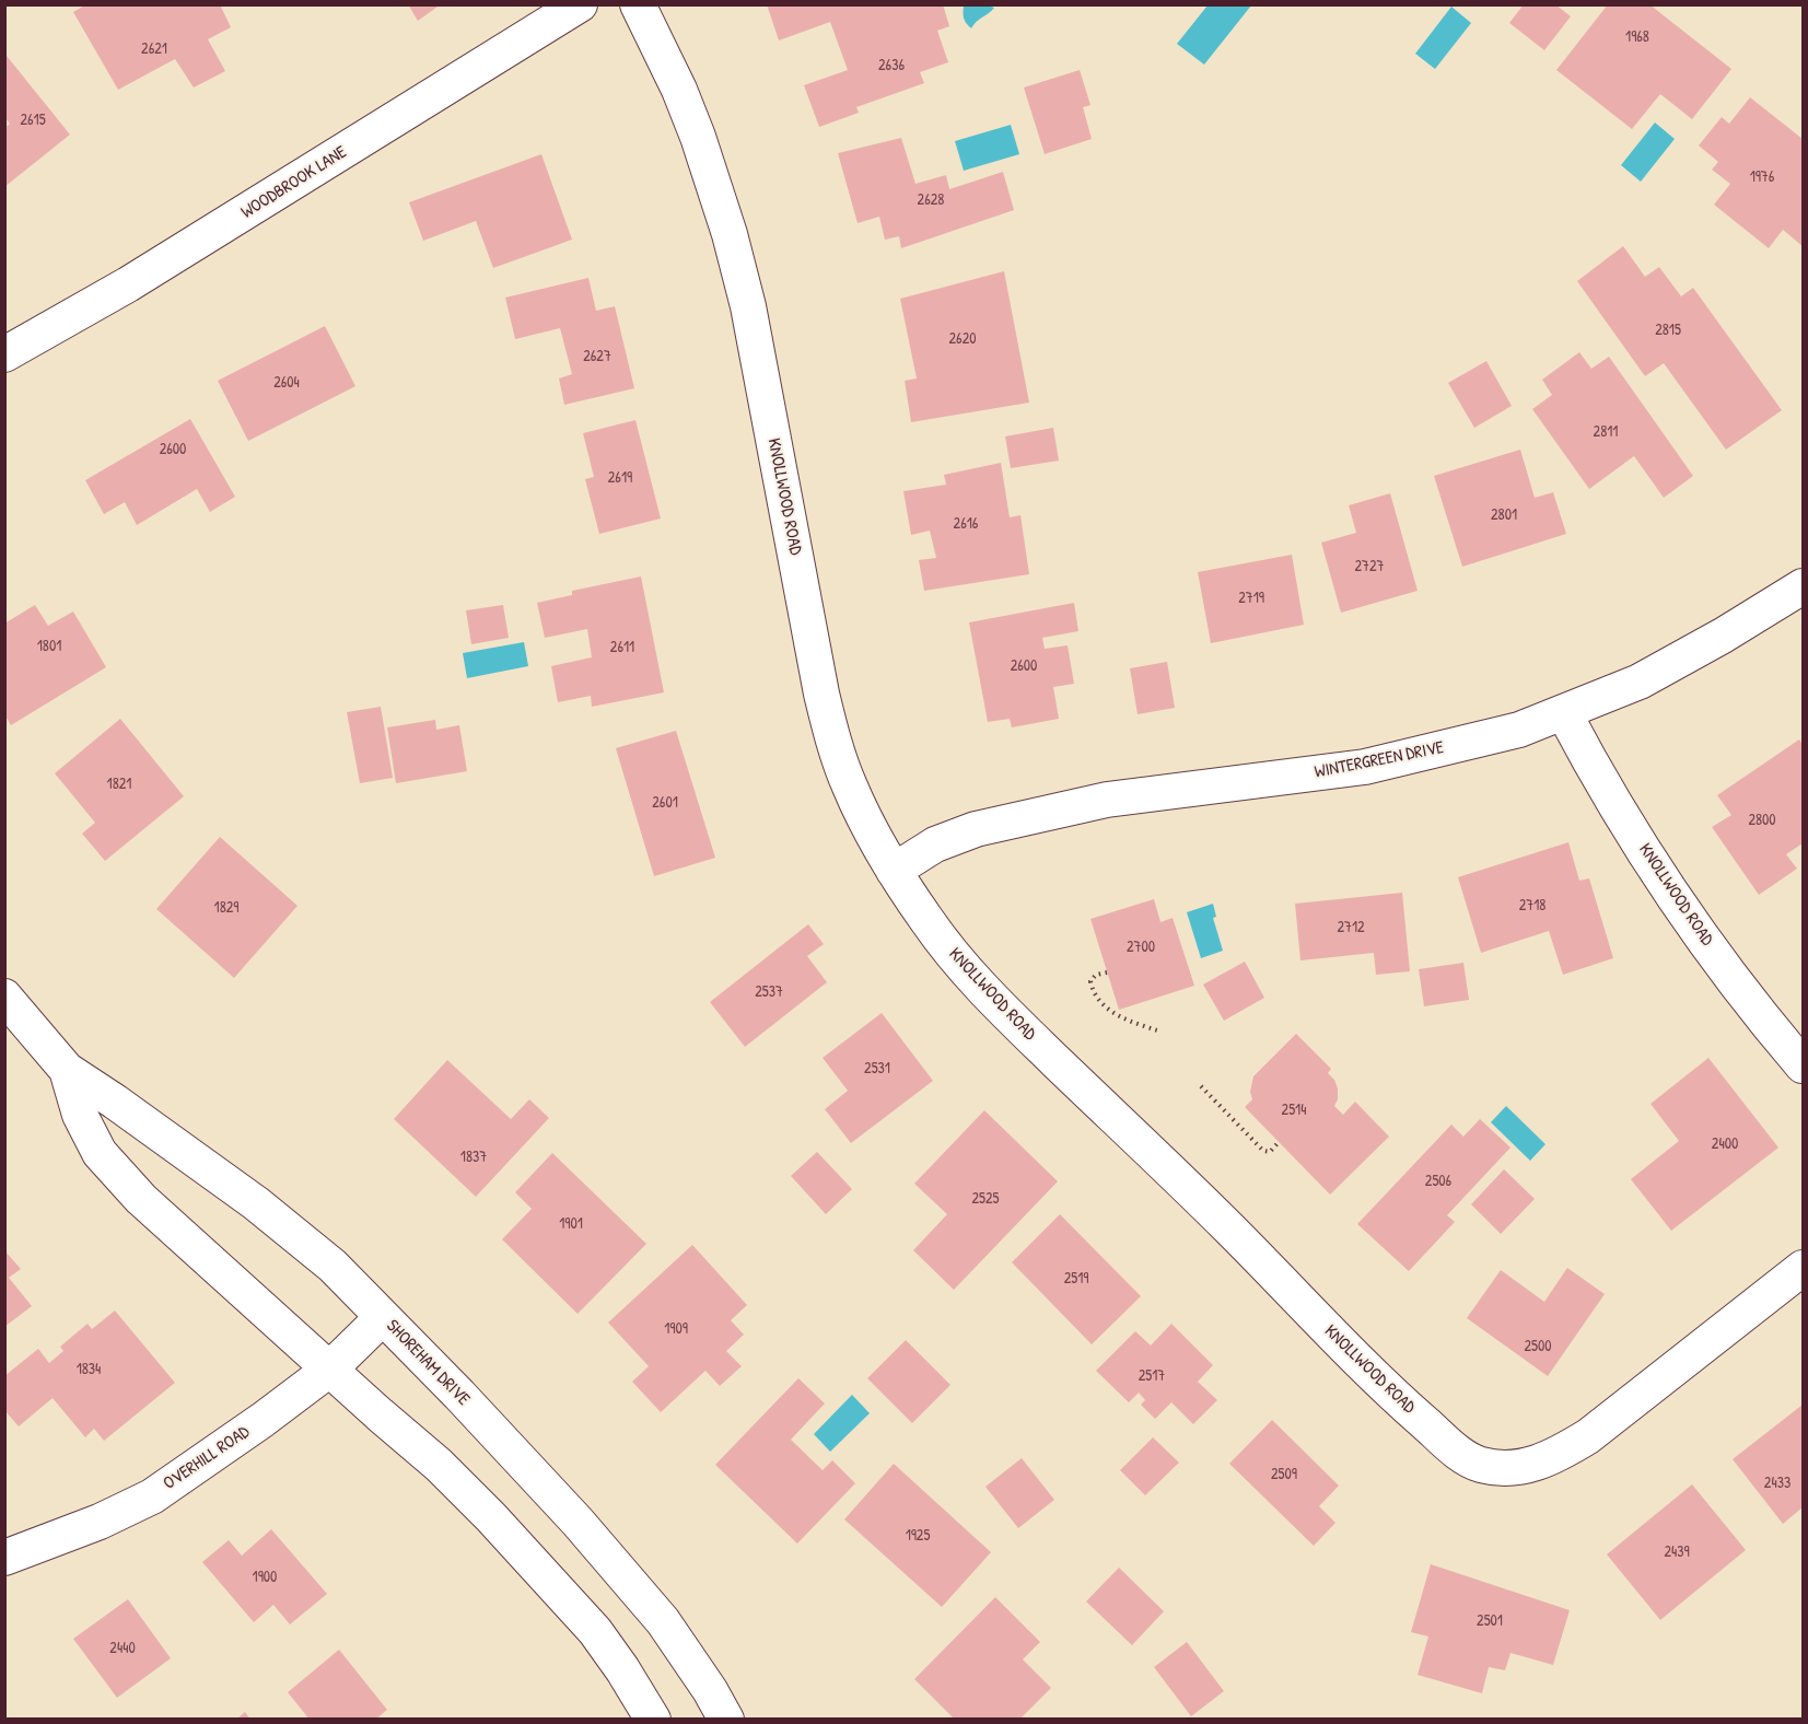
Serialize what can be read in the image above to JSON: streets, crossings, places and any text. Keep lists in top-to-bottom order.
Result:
{
  "streets": {
    "street": [
      "WOODBROOK LANE",
      "KNOLLWOOD ROAD",
      "WINTERGREEN DRIVE",
      "SHOREHAM DRIVE",
      "OVERHILL ROAD"
    ]
  },
  "crossings": [
    ["KNOLLWOOD ROAD", "WINTERGREEN DRIVE"],
    ["SHOREHAM DRIVE", "OVERHILL ROAD"]
  ],
  "house_numbers": [
    "1968",
    "2621",
    "2636",
    "2615",
    "1976",
    "2628",
    "2815",
    "2620",
    "2627",
    "2604",
    "2811",
    "2600",
    "2619",
    "2801",
    "2616",
    "2727",
    "2719",
    "1801",
    "2611",
    "2600",
    "1821",
    "2601",
    "2800",
    "2718",
    "1829",
    "2712",
    "2700",
    "2537",
    "2531",
    "2514",
    "2400",
    "1837",
    "2506",
    "2525",
    "1901",
    "2519",
    "1909",
    "2500",
    "1834",
    "2517",
    "2509",
    "2433",
    "1925",
    "2439",
    "1900",
    "2501",
    "2440"
  ]
}
